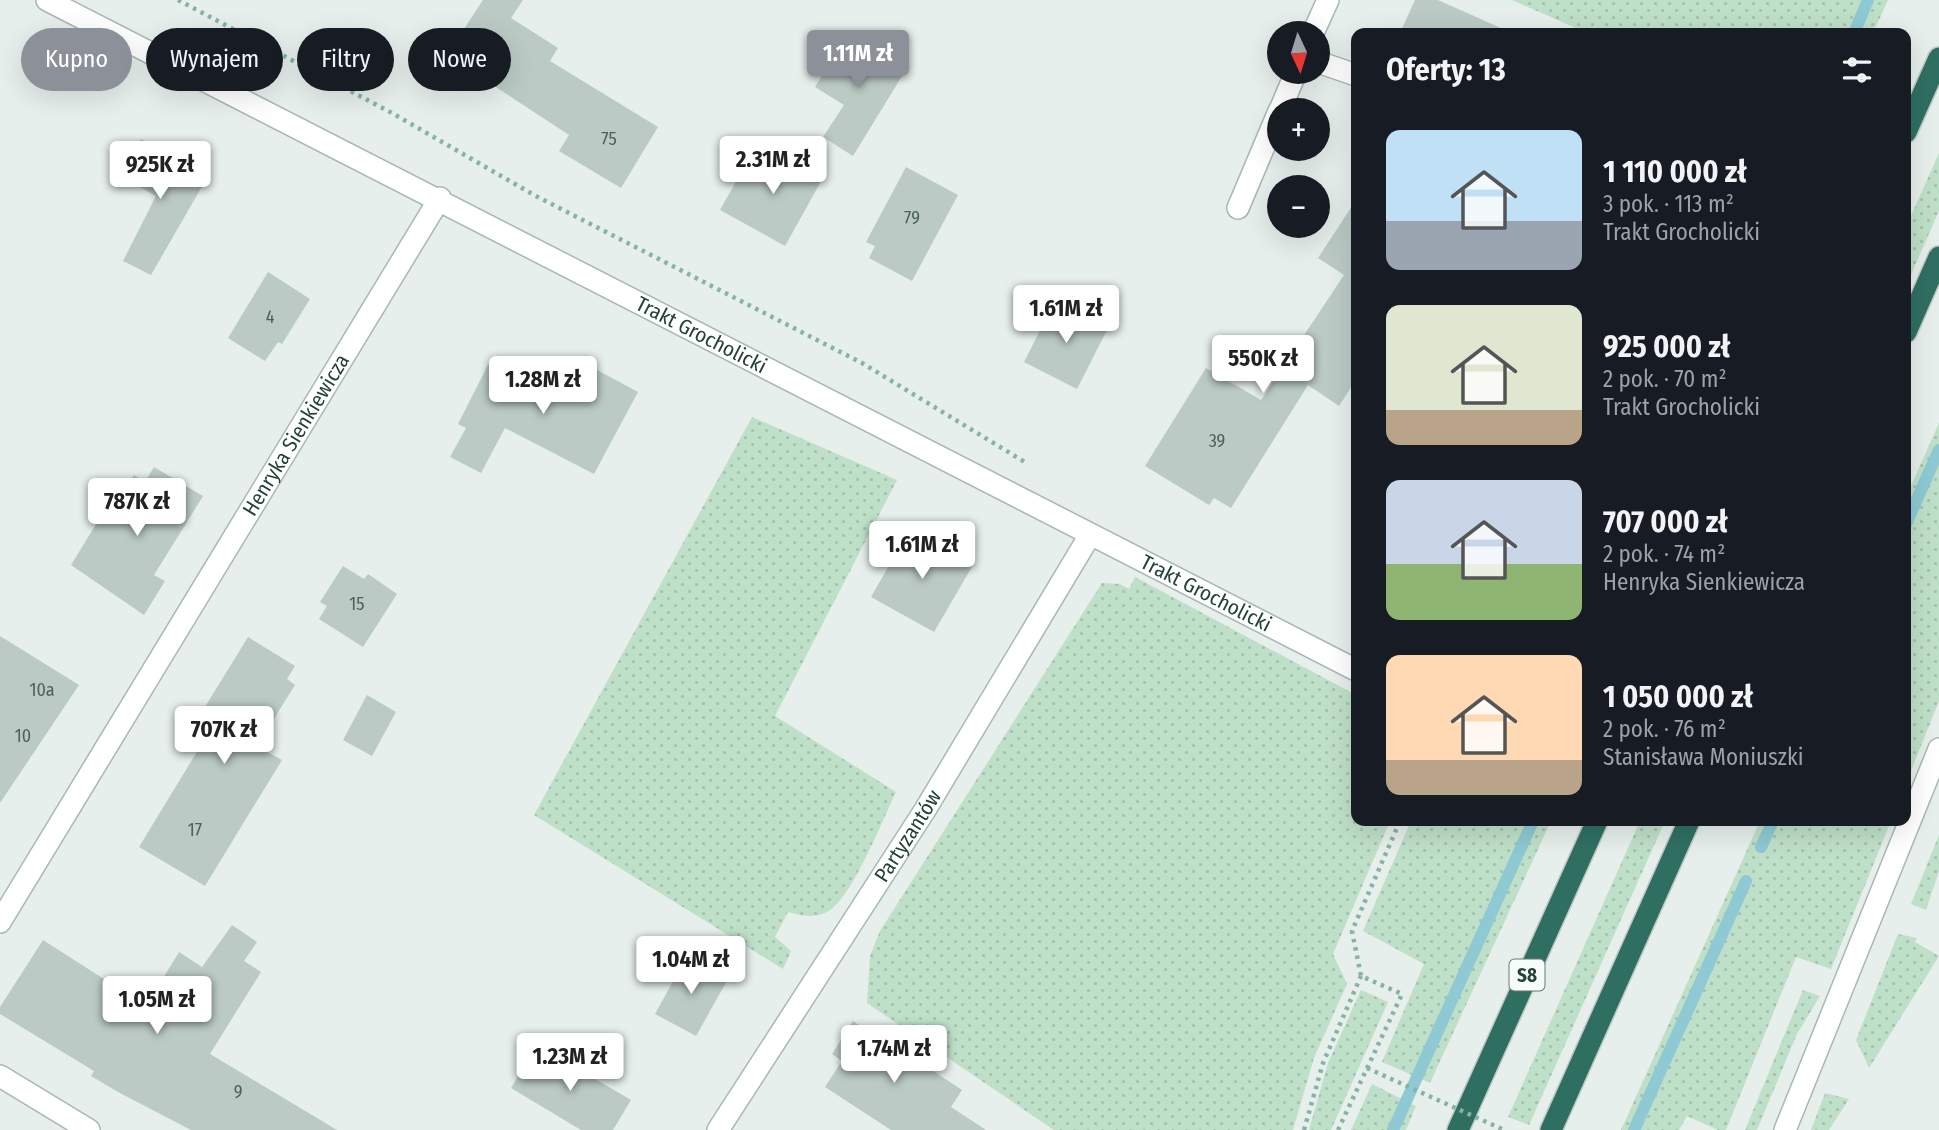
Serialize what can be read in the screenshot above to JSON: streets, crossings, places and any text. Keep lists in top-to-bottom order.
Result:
{
  "streets": {
    "highway": ["S8"],
    "street": ["Trakt Grocholicki", "Henryka Sienkiewicza", "Partyzantów"]
  },
  "crossings": [
    ["Trakt Grocholicki", "Henryka Sienkiewicza"],
    ["Trakt Grocholicki", "Partyzantów"]
  ],
  "house_numbers": [
    "75",
    "79",
    "4",
    "39",
    "15",
    "10a",
    "10",
    "17",
    "9"
  ],
  "north": "bottom",
  "page": {
    "map_buttons": ["+", "−"],
    "chip": [
      "Kupno",
      "Wynajem",
      "Filtry",
      "Nowe"
    ],
    "heading": "Oferty: 13",
    "price": [
      "1.11M zł",
      "2.31M zł",
      "925K zł",
      "1.61M zł",
      "550K zł",
      "1.28M zł",
      "787K zł",
      "1.61M zł",
      "707K zł",
      "1.04M zł",
      "1.05M zł",
      "1.74M zł",
      "1.23M zł"
    ],
    "list": [
      {
        "name": "1 110 000 zł",
        "note": "3 pok. · 113 m² · Trakt Grocholicki"
      },
      {
        "name": "925 000 zł",
        "note": "2 pok. · 70 m² · Trakt Grocholicki"
      },
      {
        "name": "707 000 zł",
        "note": "2 pok. · 74 m² · Henryka Sienkiewicza"
      },
      {
        "name": "1 050 000 zł",
        "note": "2 pok. · 76 m² · Stanisława Moniuszki"
      }
    ]
  }
}
